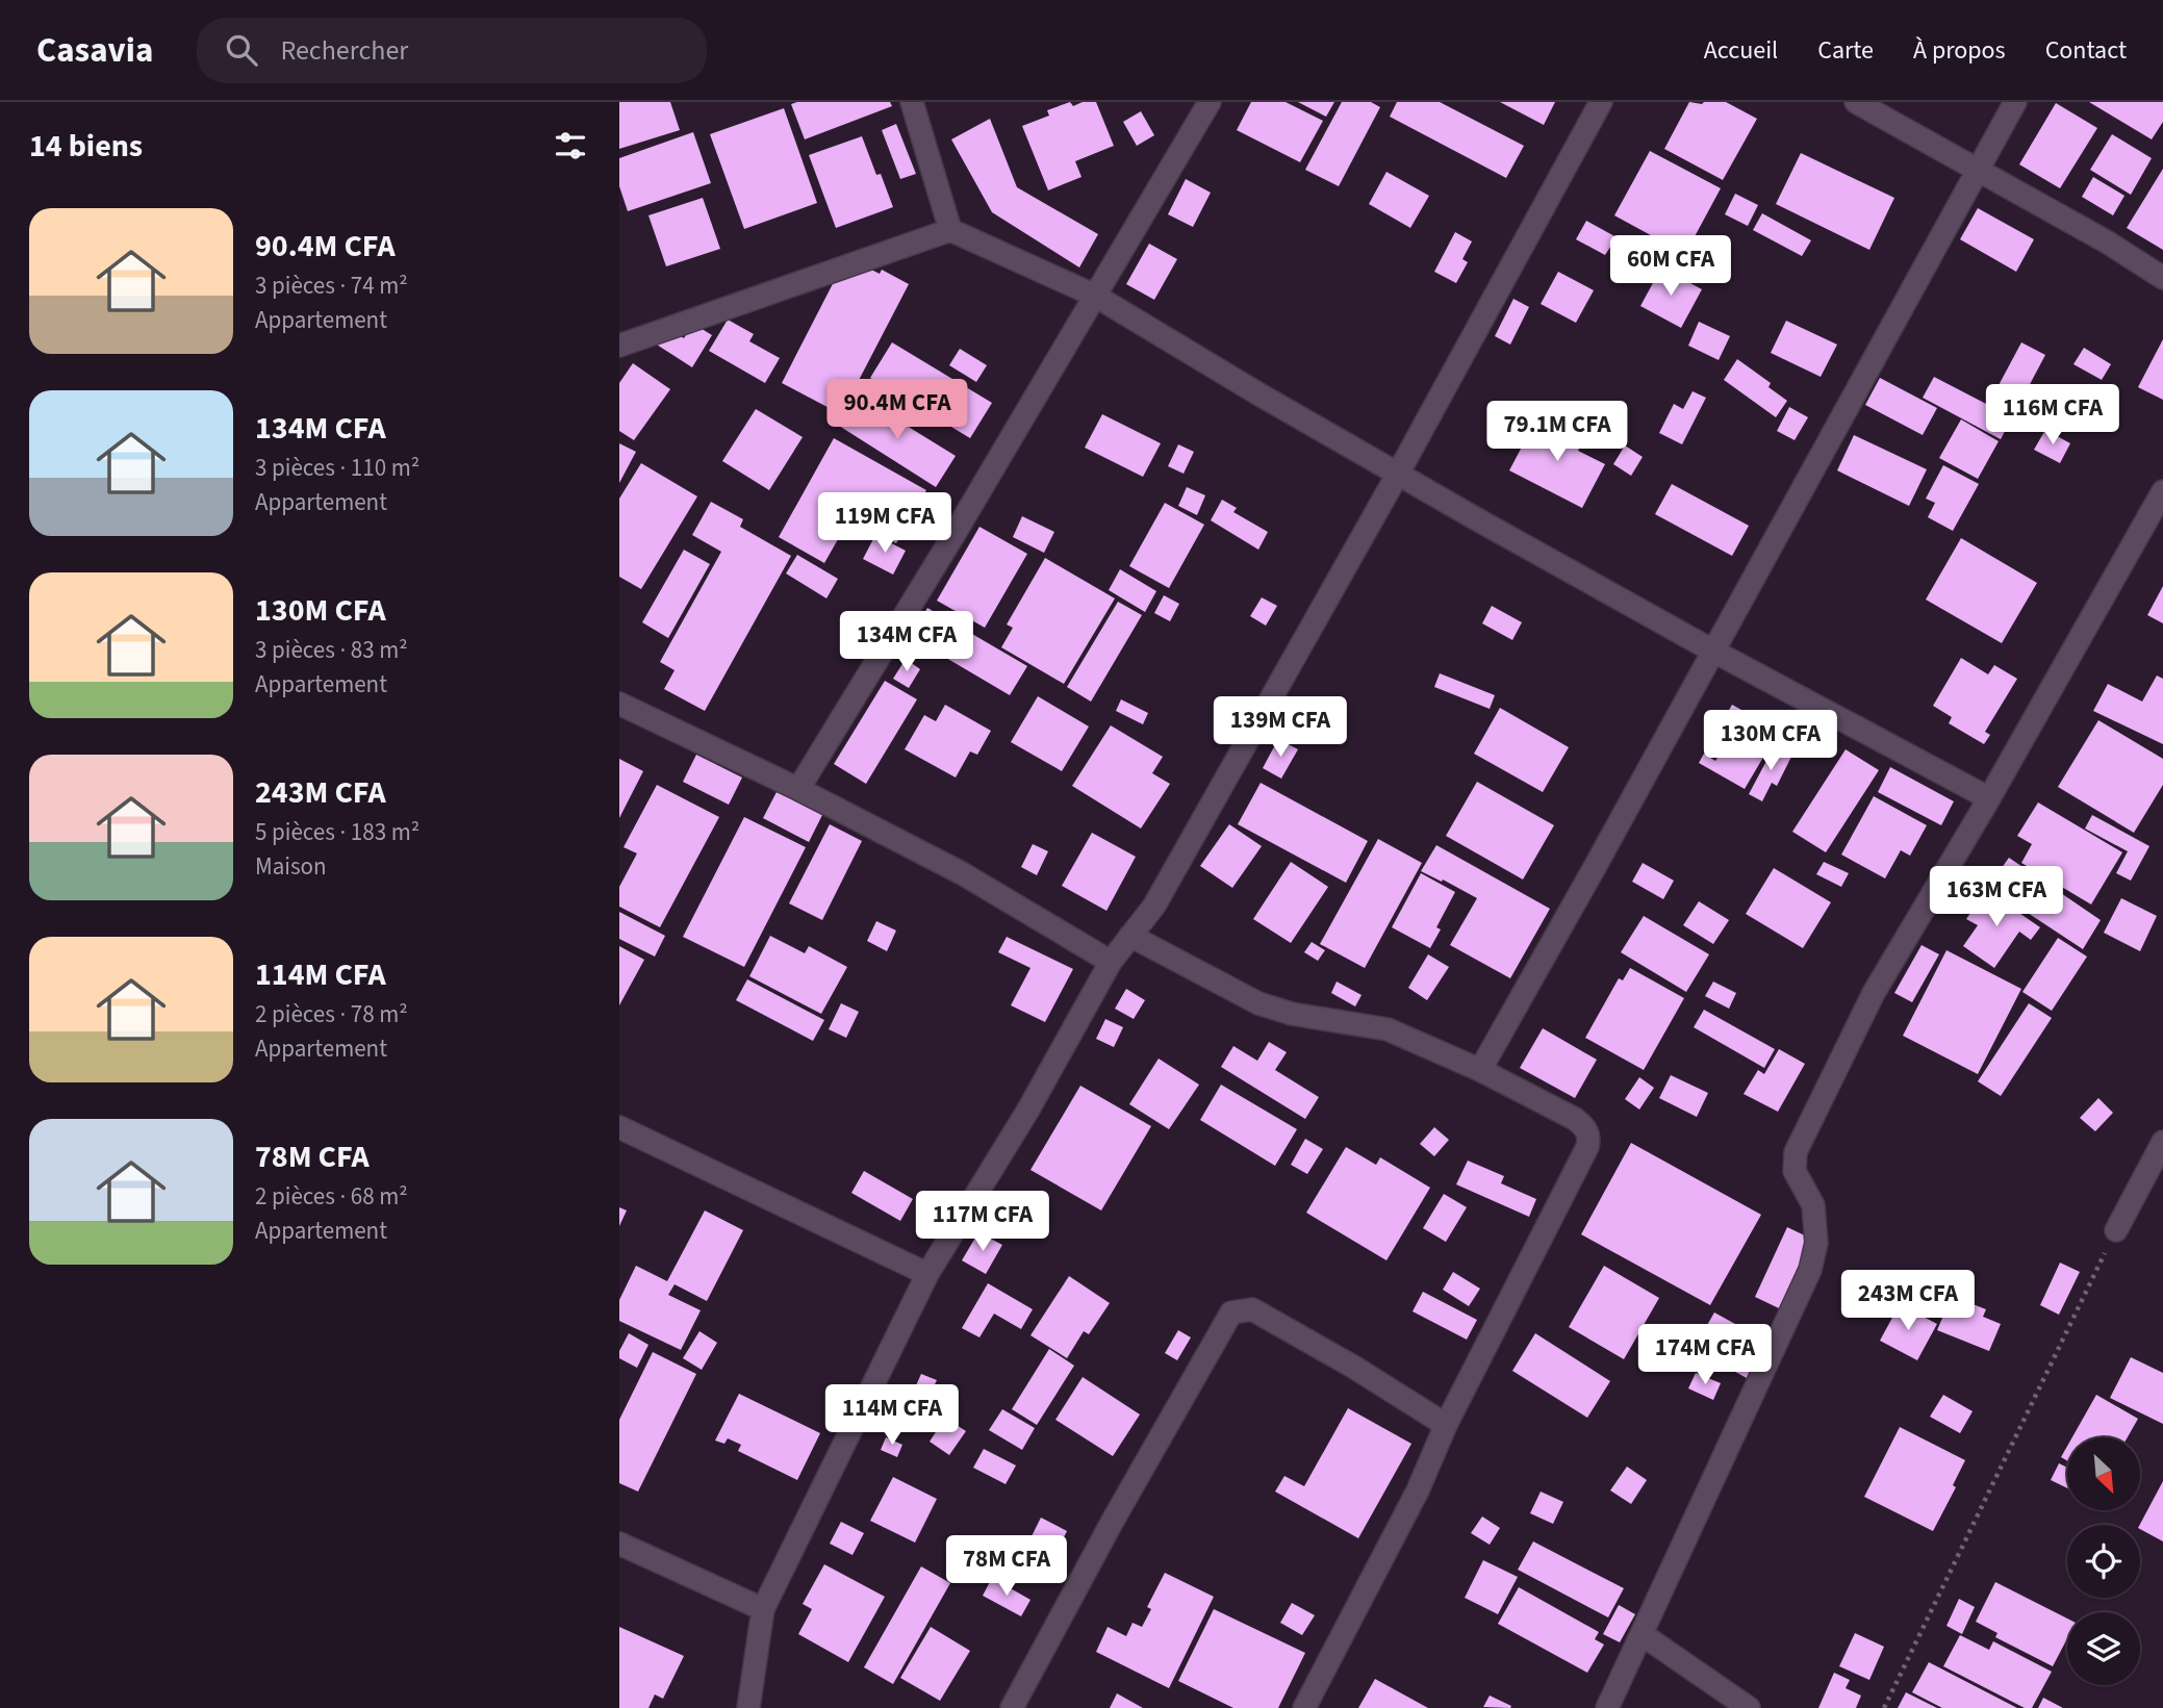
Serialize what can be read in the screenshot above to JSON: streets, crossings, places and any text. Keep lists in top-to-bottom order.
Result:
{
  "north": "bottom right",
  "page": {
    "header": "Casavia",
    "search": "Rechercher",
    "nav": [
      "Accueil",
      "Carte",
      "À propos",
      "Contact"
    ],
    "heading": "14 biens",
    "list": [
      {
        "name": "90.4M CFA",
        "note": "3 pièces · 74 m² · Appartement"
      },
      {
        "name": "134M CFA",
        "note": "3 pièces · 110 m² · Appartement"
      },
      {
        "name": "130M CFA",
        "note": "3 pièces · 83 m² · Appartement"
      },
      {
        "name": "243M CFA",
        "note": "5 pièces · 183 m² · Maison"
      },
      {
        "name": "114M CFA",
        "note": "2 pièces · 78 m² · Appartement"
      },
      {
        "name": "78M CFA",
        "note": "2 pièces · 68 m² · Appartement"
      }
    ],
    "price": [
      "60M CFA",
      "90.4M CFA",
      "116M CFA",
      "79.1M CFA",
      "119M CFA",
      "134M CFA",
      "139M CFA",
      "130M CFA",
      "163M CFA",
      "117M CFA",
      "243M CFA",
      "174M CFA",
      "114M CFA",
      "78M CFA"
    ]
  }
}
